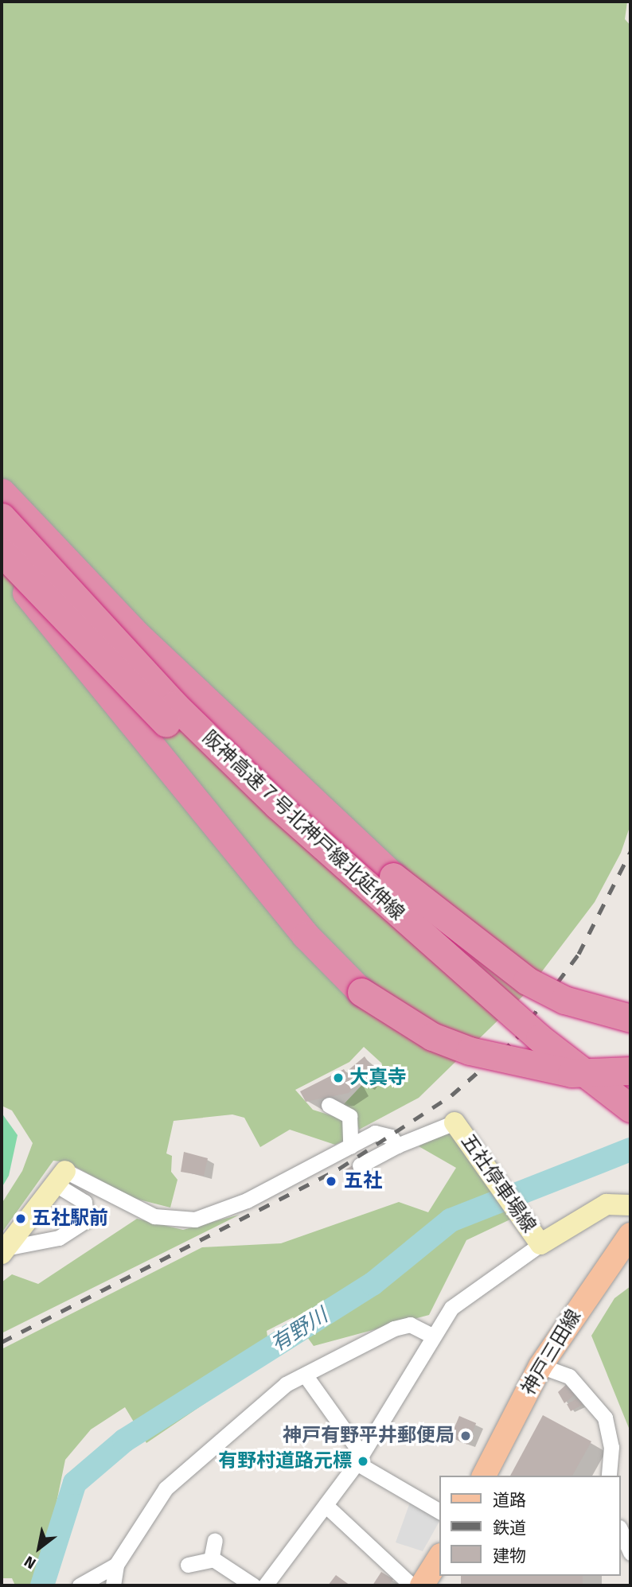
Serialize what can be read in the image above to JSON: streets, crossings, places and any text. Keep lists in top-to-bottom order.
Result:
{
  "streets": {
    "highway": ["阪神高速７号北神戸線北延伸線"],
    "main road": ["五社停車場線", "神戸三田線"]
  },
  "water": ["有野川"],
  "places": [
    "大真寺",
    "五社",
    "五社駅前",
    "神戸有野平井郵便局",
    "有野村道路元標"
  ],
  "legend": ["道路", "鉄道", "建物"],
  "north": "bottom left"
}
